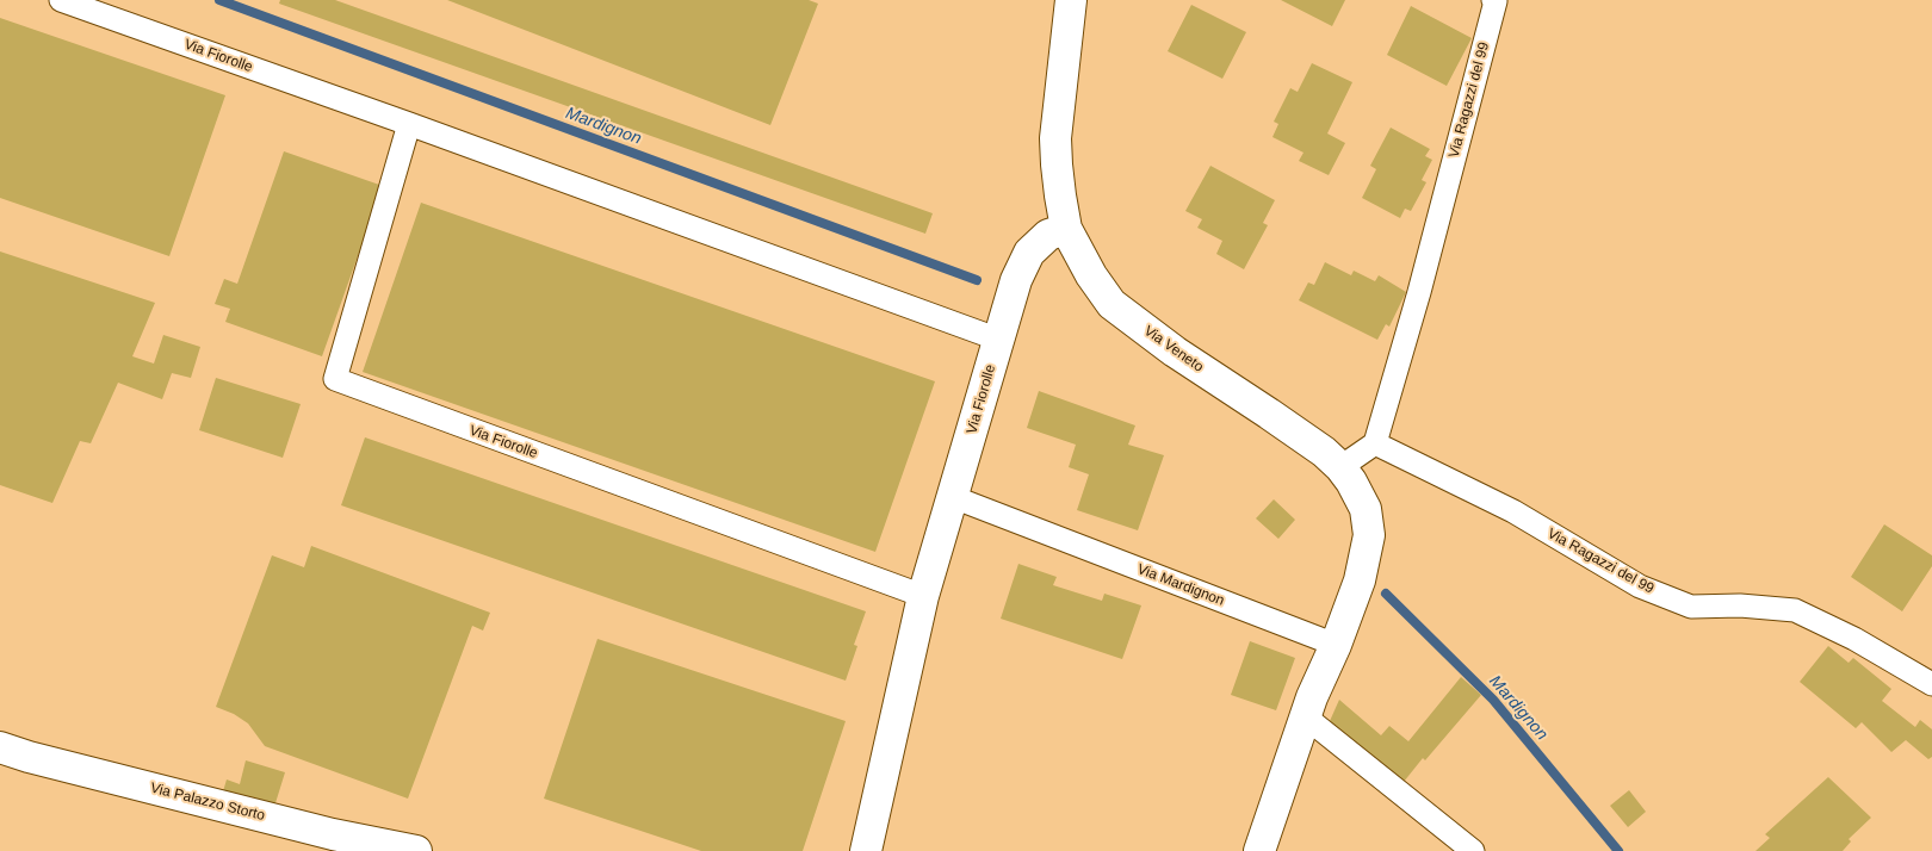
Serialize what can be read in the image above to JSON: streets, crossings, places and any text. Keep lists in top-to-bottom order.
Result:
{
  "streets": {
    "street": [
      "Via Fiorolle",
      "Via Ragazzi del 99",
      "Via Veneto",
      "Via Mardignon",
      "Via Palazzo Storto"
    ]
  },
  "crossings": [
    ["Via Fiorolle", "Via Veneto"],
    ["Via Fiorolle", "Via Mardignon"],
    ["Via Veneto", "Via Mardignon"]
  ],
  "water": ["Mardignon"]
}
